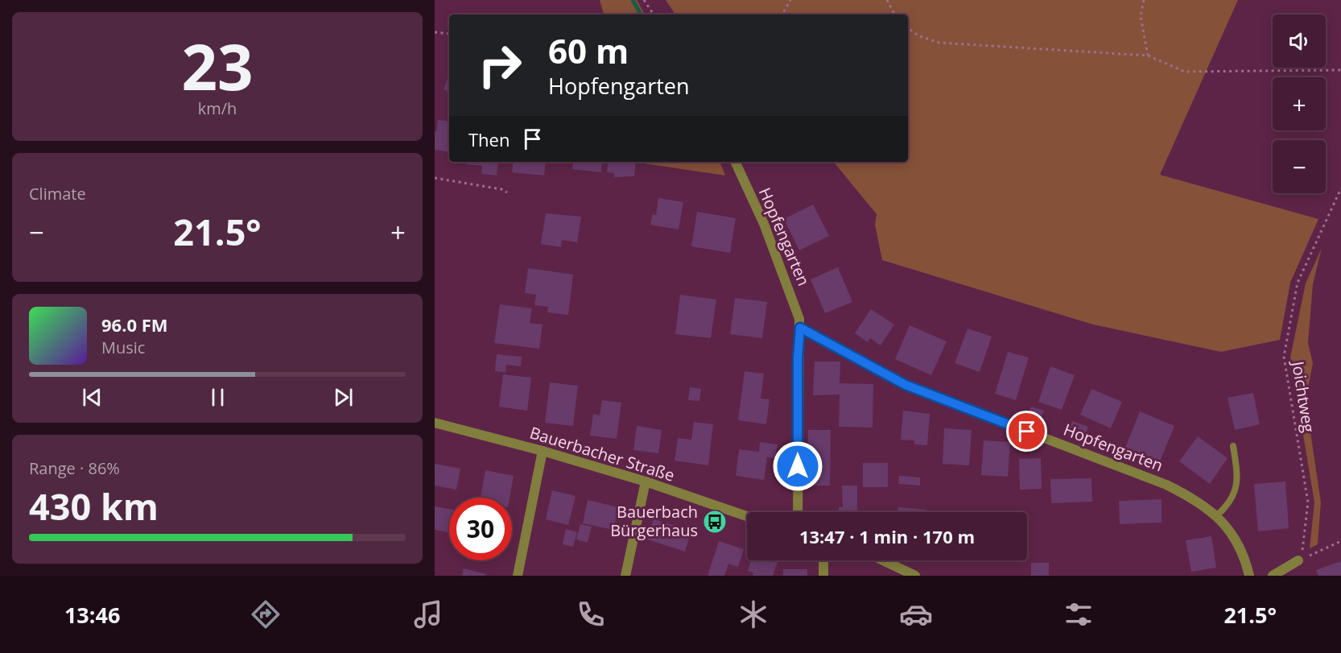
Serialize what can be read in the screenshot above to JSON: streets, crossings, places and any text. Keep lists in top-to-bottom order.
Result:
{
  "streets": {
    "street": ["Hopfengarten", "Bauerbacher Straße"],
    "path": ["Joichtweg"]
  },
  "places": {
    "bus stop": ["Bauerbach Bürgerhaus"]
  },
  "page": {
    "tile": [
      ["23", "km/h"],
      "Climate",
      ["Range · 86%", "430 km"]
    ],
    "map_buttons": ["+", "−"],
    "turn": ["60 m", "Hopfengarten"],
    "then": "Then",
    "heat": ["−", "21.5°", "+"],
    "song": ["96.0 FM", "Music"],
    "limit": "30",
    "trip": "13:47 · 1 min · 170 m",
    "tabs": ["13:46", "21.5°"]
  }
}
